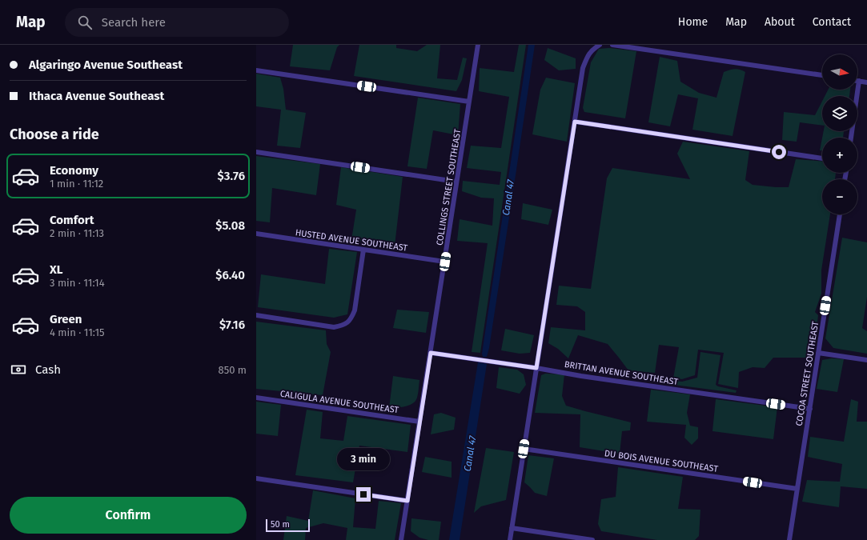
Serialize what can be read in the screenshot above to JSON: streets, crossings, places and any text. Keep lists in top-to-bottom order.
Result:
{
  "streets": {
    "street": [
      "COLLINGS STREET SOUTHEAST",
      "HUSTED AVENUE SOUTHEAST",
      "BRITTAN AVENUE SOUTHEAST",
      "COCOA STREET SOUTHEAST",
      "CALIGULA AVENUE SOUTHEAST",
      "DU BOIS AVENUE SOUTHEAST"
    ]
  },
  "crossings": [
    ["COLLINGS STREET SOUTHEAST", "HUSTED AVENUE SOUTHEAST"],
    ["COLLINGS STREET SOUTHEAST", "BRITTAN AVENUE SOUTHEAST"],
    ["COLLINGS STREET SOUTHEAST", "CALIGULA AVENUE SOUTHEAST"],
    ["BRITTAN AVENUE SOUTHEAST", "COCOA STREET SOUTHEAST"],
    ["COCOA STREET SOUTHEAST", "DU BOIS AVENUE SOUTHEAST"]
  ],
  "water": ["Canal 47"],
  "scale_bar": "50 m",
  "north": "right",
  "page": {
    "header": "Map",
    "search": "Search here",
    "nav": [
      "Home",
      "Map",
      "About",
      "Contact"
    ],
    "banner": ["Algaringo Avenue Southeast", "Ithaca Avenue Southeast"],
    "map_buttons": ["+", "−"],
    "heading": "Choose a ride",
    "list": [
      {
        "name": "Economy",
        "note": "1 min · 11:12",
        "value": "$3.76"
      },
      {
        "name": "Comfort",
        "note": "2 min · 11:13",
        "value": "$5.08"
      },
      {
        "name": "XL",
        "note": "3 min · 11:14",
        "value": "$6.40"
      },
      {
        "name": "Green",
        "note": "4 min · 11:15",
        "value": "$7.16"
      }
    ],
    "pay": ["Cash", "850 m"],
    "bubble": "3 min",
    "buttons": "Confirm",
    "scale": "50 m"
  }
}
